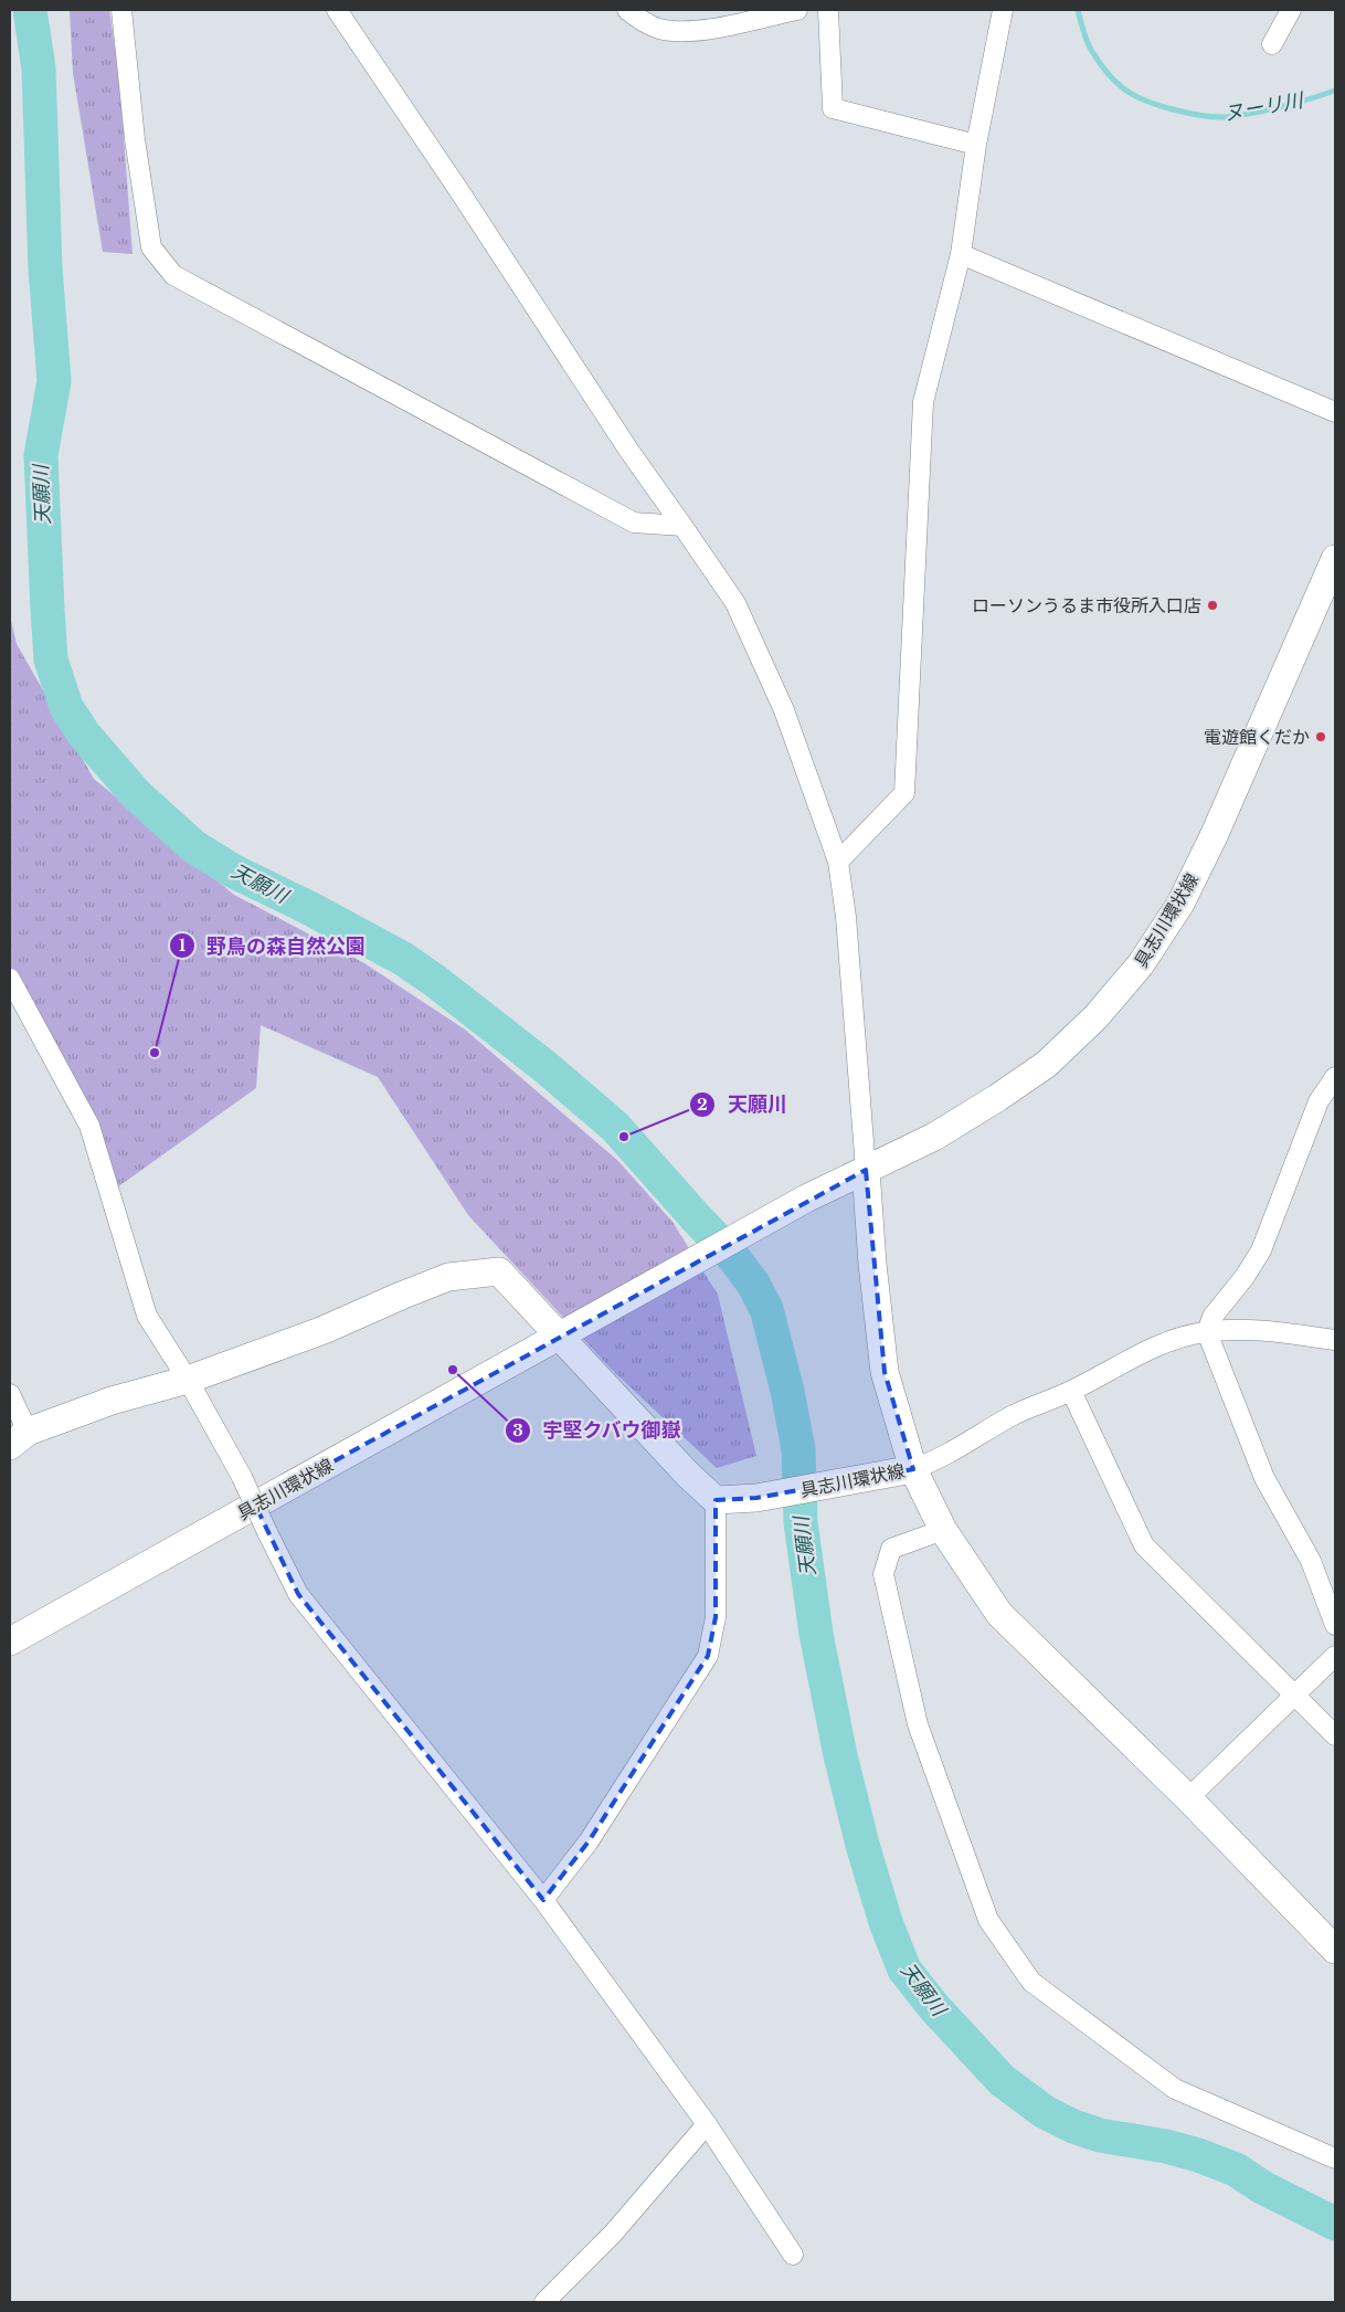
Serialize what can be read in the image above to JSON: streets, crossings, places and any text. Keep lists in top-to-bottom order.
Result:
{
  "streets": {
    "main road": ["具志川環状線"]
  },
  "water": ["ヌーリ川", "天願川"],
  "places": [
    "ローソンうるま市役所入口店",
    "電遊館くだか",
    "野鳥の森自然公園",
    "天願川",
    "宇堅クバウ御嶽"
  ]
}
